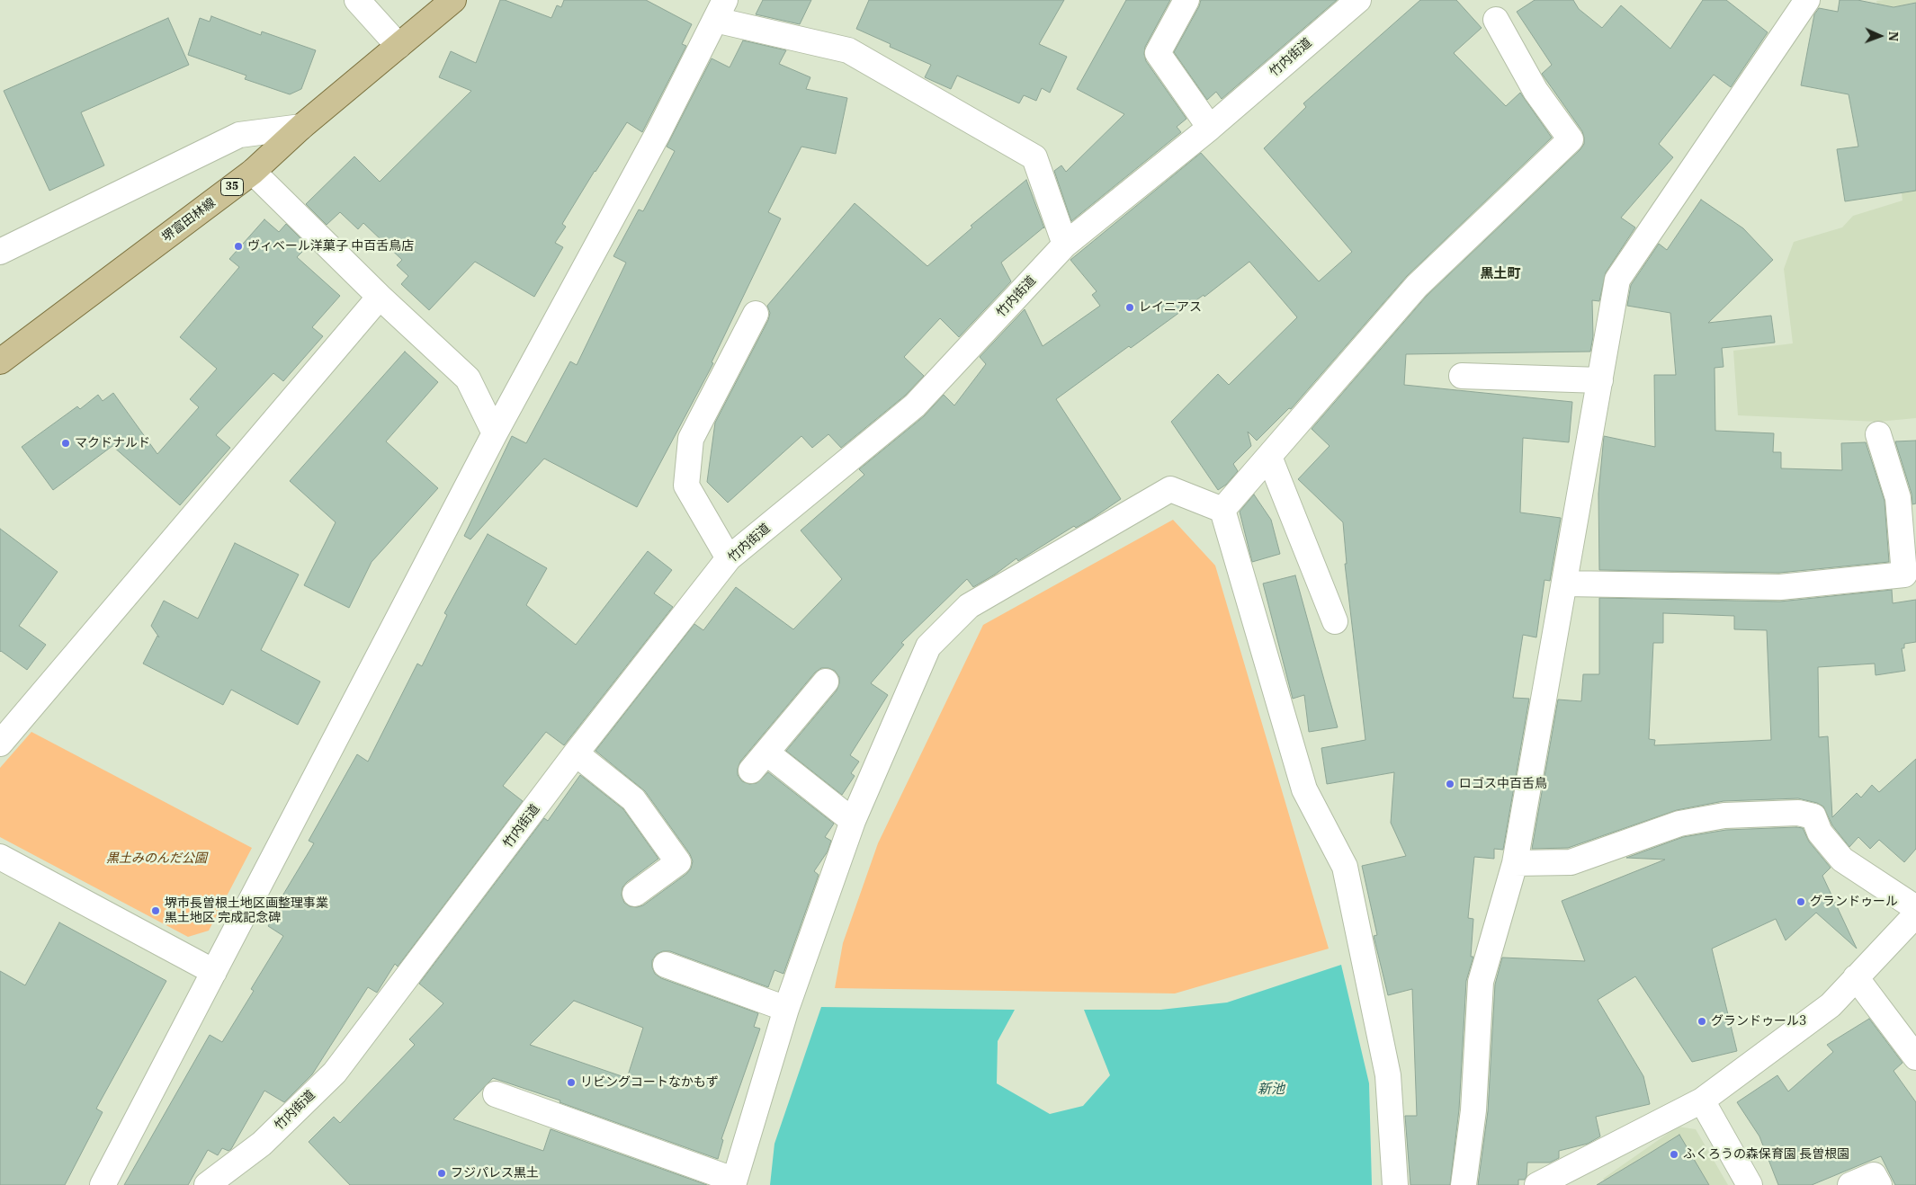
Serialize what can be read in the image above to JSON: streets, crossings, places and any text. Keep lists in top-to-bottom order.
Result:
{
  "streets": {
    "main road": ["35", "堺富田林線"],
    "street": ["竹内街道"]
  },
  "districts": ["黒土町"],
  "water": ["新池"],
  "parks": ["黒土みのんだ公園"],
  "places": [
    "ヴィベール洋菓子 中百舌鳥店",
    "レイニアス",
    "マクドナルド",
    "ロゴス中百舌鳥",
    "グランドゥール",
    "堺市長曽根土地区画整理事業 黒土地区 完成記念碑",
    "グランドゥール3",
    "リビングコートなかもず",
    "ふくろうの森保育園 長曽根園",
    "フジパレス黒土"
  ],
  "north": "right"
}
